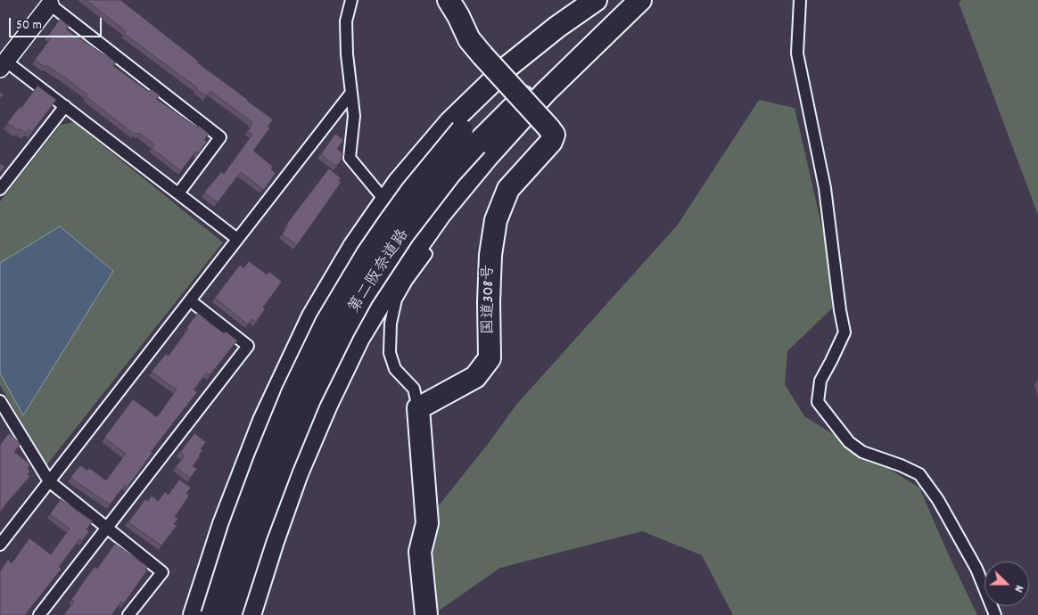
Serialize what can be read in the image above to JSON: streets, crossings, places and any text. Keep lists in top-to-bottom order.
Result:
{
  "streets": {
    "highway": ["第二阪奈道路", "国道308号"]
  },
  "scale_bar": "50 m",
  "north": "right"
}
